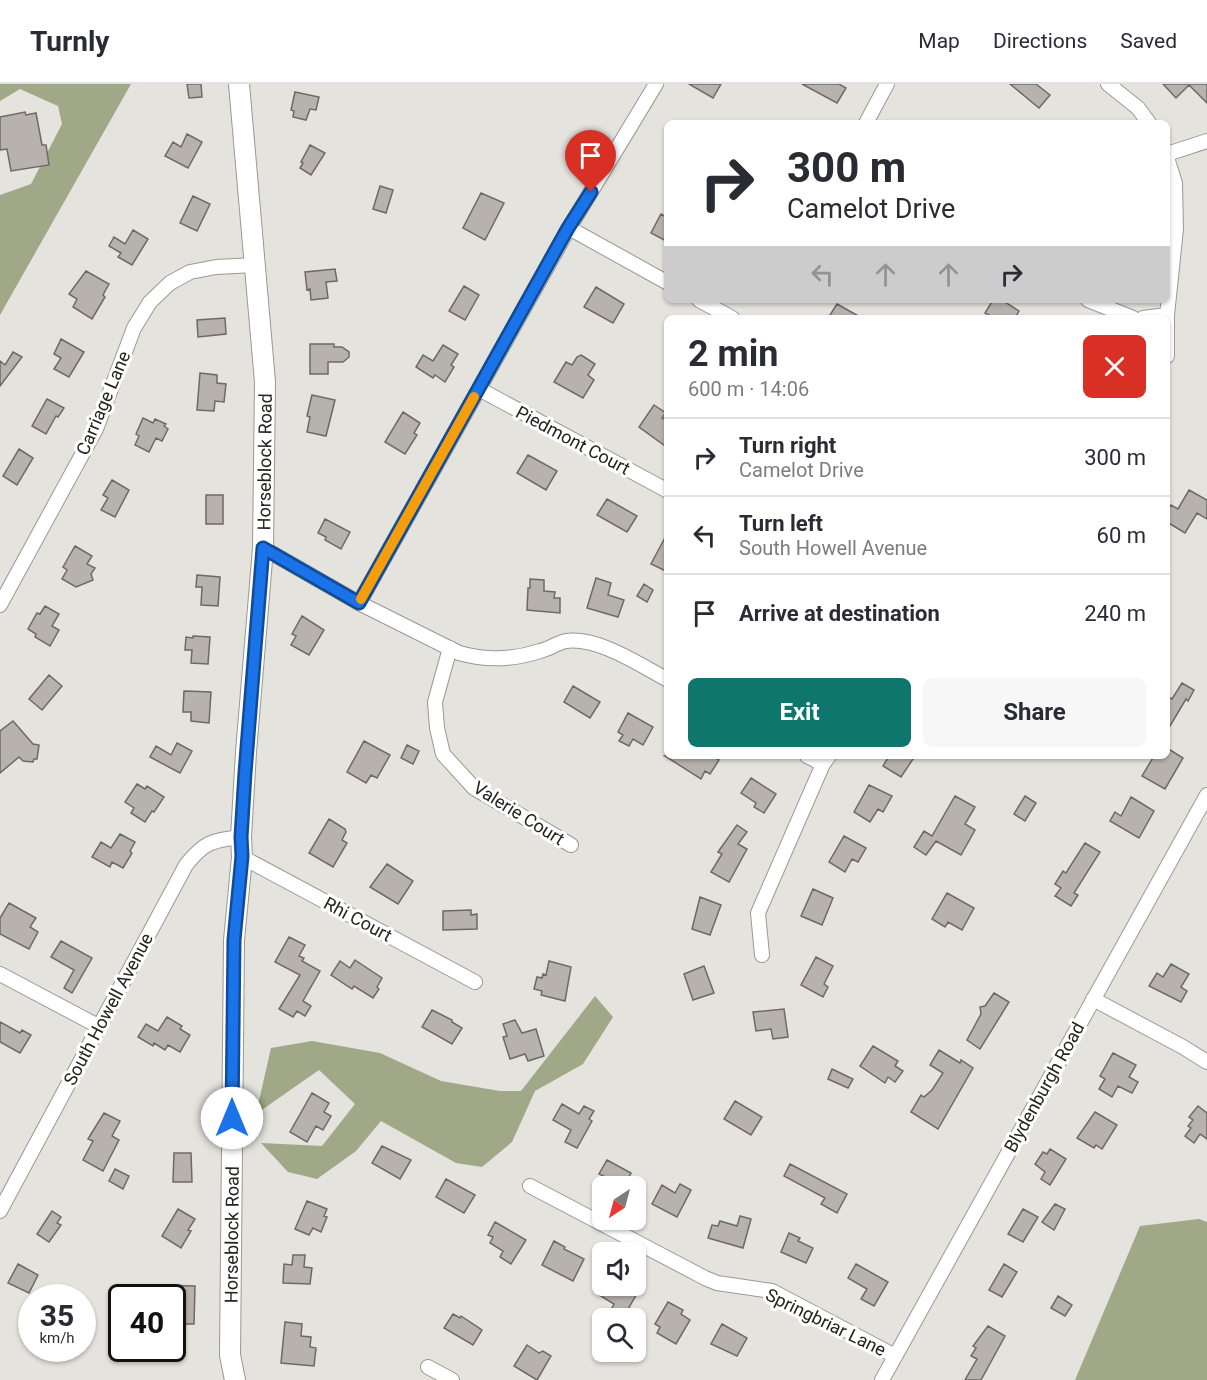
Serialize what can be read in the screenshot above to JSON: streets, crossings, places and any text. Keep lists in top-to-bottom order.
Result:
{
  "streets": {
    "street": [
      "Carriage Lane",
      "Piedmont Court",
      "Horseblock Road",
      "Valerie Court",
      "Rhi Court",
      "South Howell Avenue",
      "Blydenburgh Road",
      "Springbriar Lane"
    ]
  },
  "crossings": [
    ["Carriage Lane", "Horseblock Road"],
    ["Horseblock Road", "Rhi Court"],
    ["Horseblock Road", "South Howell Avenue"],
    ["Blydenburgh Road", "Springbriar Lane"]
  ],
  "north": "bottom left",
  "page": {
    "header": "Turnly",
    "nav": ["Map", "Directions", "Saved"],
    "turn": ["300 m", "Camelot Drive"],
    "heading": ["2 min", "600 m · 14:06"],
    "list": [
      {
        "name": "Turn right",
        "note": "Camelot Drive",
        "value": "300 m"
      },
      {
        "name": "Turn left",
        "note": "South Howell Avenue",
        "value": "60 m"
      },
      {
        "name": "Arrive at destination",
        "value": "240 m"
      }
    ],
    "buttons": ["Exit", "Share"],
    "speed": "35 km/h",
    "limit": "40"
  }
}
